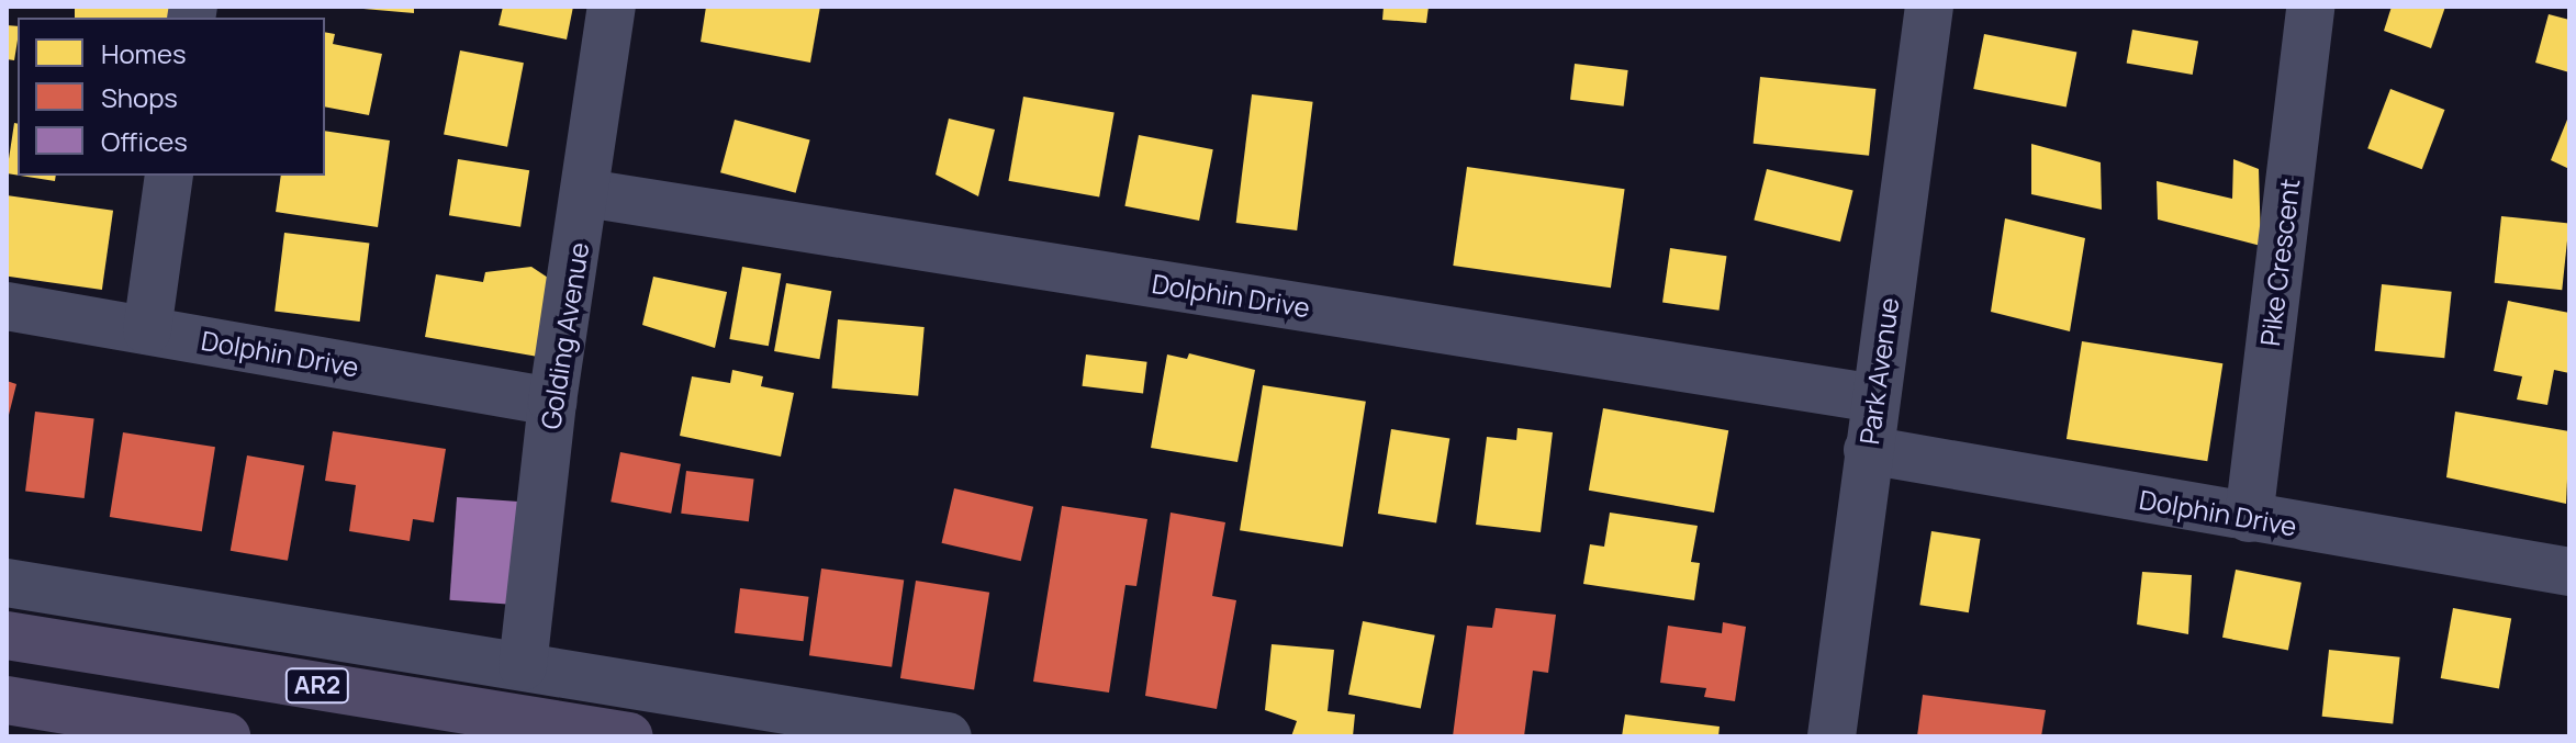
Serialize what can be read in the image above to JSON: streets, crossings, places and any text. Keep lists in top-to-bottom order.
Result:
{
  "streets": {
    "main road": ["AR2"],
    "street": [
      "Pike Crescent",
      "Dolphin Drive",
      "Golding Avenue",
      "Park Avenue"
    ]
  },
  "crossings": [
    ["Pike Crescent", "Dolphin Drive"],
    ["Dolphin Drive", "Golding Avenue"],
    ["Dolphin Drive", "Park Avenue"]
  ],
  "legend": ["Homes", "Shops", "Offices"]
}
